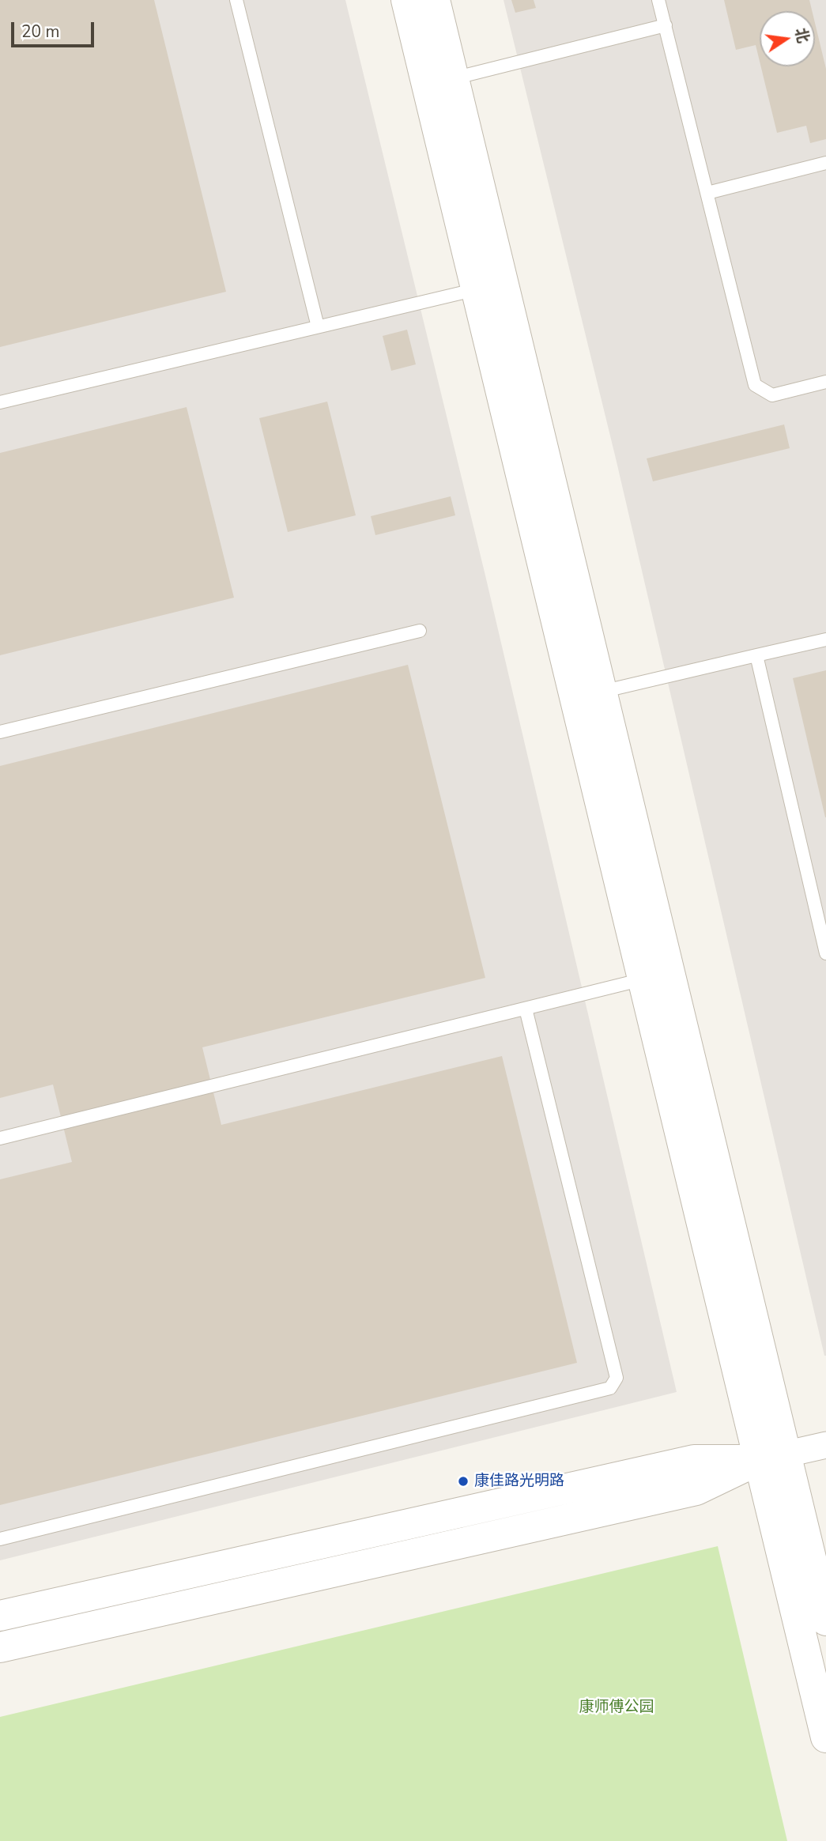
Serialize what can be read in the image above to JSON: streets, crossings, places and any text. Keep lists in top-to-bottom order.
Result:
{
  "parks": ["康师傅公园"],
  "places": ["康佳路光明路"],
  "scale_bar": "20 m",
  "north": "right"
}
